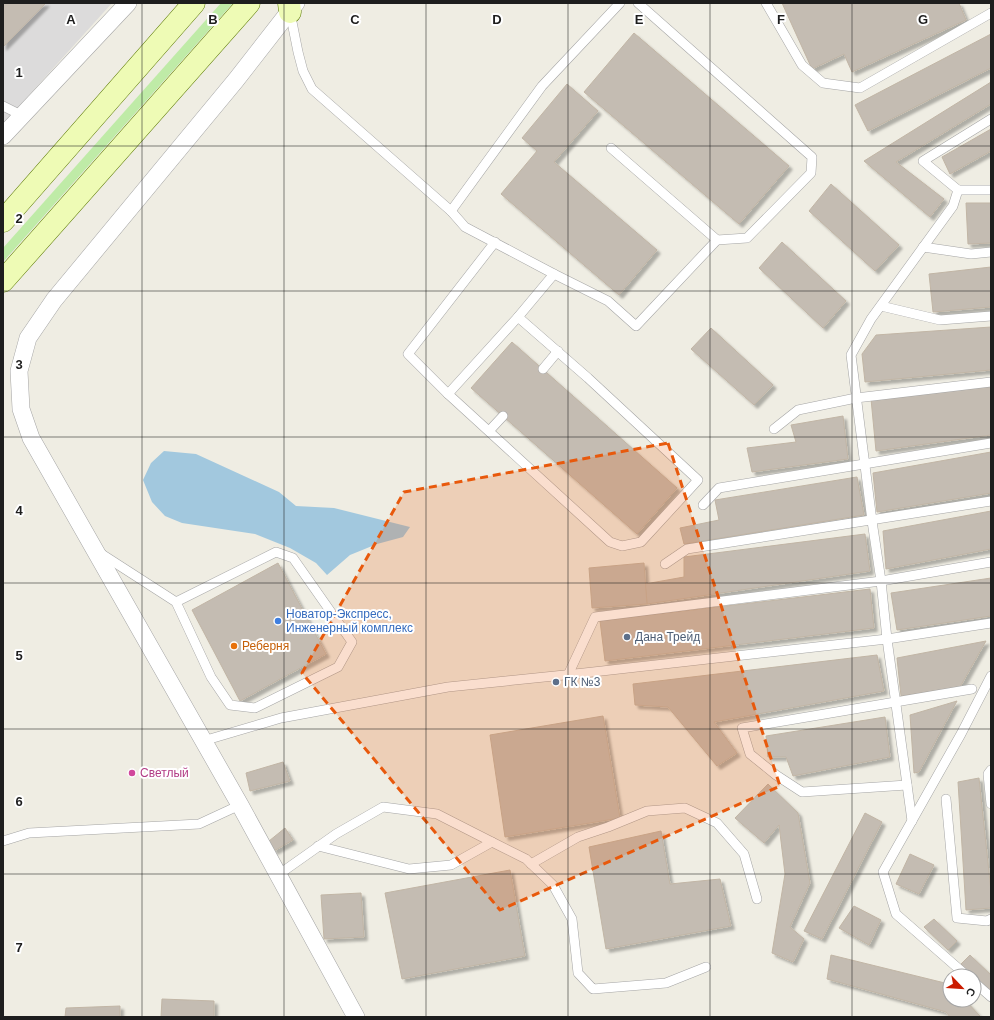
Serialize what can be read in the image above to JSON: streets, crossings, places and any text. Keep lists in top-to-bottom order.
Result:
{
  "places": [
    "Новатор-Экспресс, Инженерный комплекс",
    "Дана Трейд",
    "Реберня",
    "ГК №3",
    "Светлый"
  ],
  "north": "bottom right",
  "grid": {
    "columns": [
      "A",
      "B",
      "C",
      "D",
      "E",
      "F",
      "G"
    ],
    "rows": [
      "1",
      "2",
      "3",
      "4",
      "5",
      "6",
      "7"
    ]
  }
}
